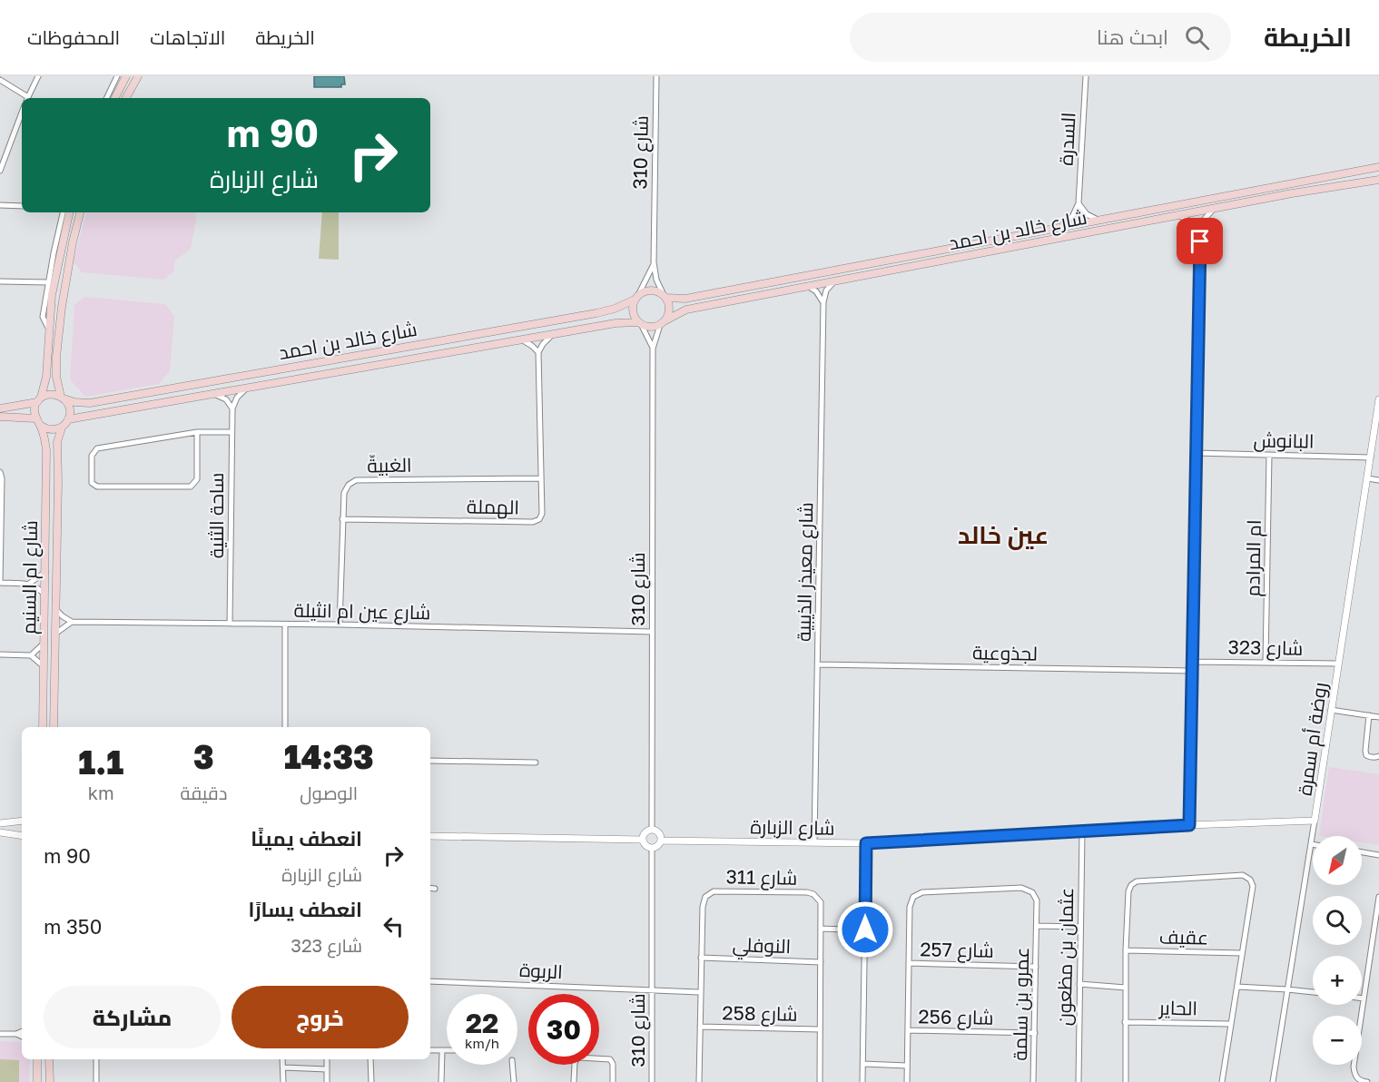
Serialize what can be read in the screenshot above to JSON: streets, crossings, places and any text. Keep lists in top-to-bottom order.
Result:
{
  "streets": {
    "main road": ["شارع خالد بن احمد", "شارع ام السنيم"],
    "street": [
      "السدرة",
      "شارع 310",
      "البانوش",
      "الغبيةّ",
      "الهملة",
      "ساحة الثنية",
      "ام المرادم",
      "شارع معيذر الذيبية",
      "شارع عين ام انثيلة",
      "شارع 323",
      "لجذوعية",
      "روضة أم سمرة",
      "شارع الزبارة",
      "شارع 311",
      "عقيف",
      "النوفلي",
      "شارع 257",
      "عثمان بن مظعون",
      "الربوة",
      "عمرو بن سلمة",
      "الحاير",
      "شارع 258",
      "شارع 256"
    ]
  },
  "crossings": [
    ["شارع 310", "شارع خالد بن احمد"],
    ["شارع 310", "شارع عين ام انثيلة"],
    ["شارع 310", "شارع الزبارة"],
    ["شارع 310", "الربوة"],
    ["شارع خالد بن احمد", "شارع معيذر الذيبية"],
    ["شارع خالد بن احمد", "شارع ام السنيم"],
    ["البانوش", "ام المرادم"],
    ["البانوش", "روضة أم سمرة"],
    ["الغبيةّ", "الهملة"],
    ["الغبيةّ", "شارع عين ام انثيلة"],
    ["ساحة الثنية", "شارع عين ام انثيلة"],
    ["ام المرادم", "شارع 323"],
    ["شارع معيذر الذيبية", "لجذوعية"],
    ["شارع معيذر الذيبية", "شارع الزبارة"],
    ["شارع 323", "روضة أم سمرة"],
    ["روضة أم سمرة", "شارع الزبارة"],
    ["شارع الزبارة", "عثمان بن مظعون"],
    ["شارع 311", "النوفلي"],
    ["شارع 311", "شارع 258"],
    ["شارع 257", "عمرو بن سلمة"],
    ["عثمان بن مظعون", "عمرو بن سلمة"],
    ["عمرو بن سلمة", "شارع 256"]
  ],
  "districts": ["عين خالد"],
  "north": "bottom left",
  "page": {
    "header": "الخريطة",
    "search": "ابحث هنا",
    "nav": ["الخريطة", "الاتجاهات", "المحفوظات"],
    "turn": ["90 m", "شارع الزبارة"],
    "eta": [
      "14:33",
      "الوصول",
      "3",
      "دقيقة",
      "1.1",
      "km"
    ],
    "list": [
      {
        "name": "انعطف يمينًا",
        "note": "شارع الزبارة",
        "value": "90 m"
      },
      {
        "name": "انعطف يسارًا",
        "note": "شارع 323",
        "value": "350 m"
      }
    ],
    "map_buttons": ["+", "−"],
    "buttons": ["خروج", "مشاركة"],
    "speed": "22 km/h",
    "limit": "30"
  }
}
